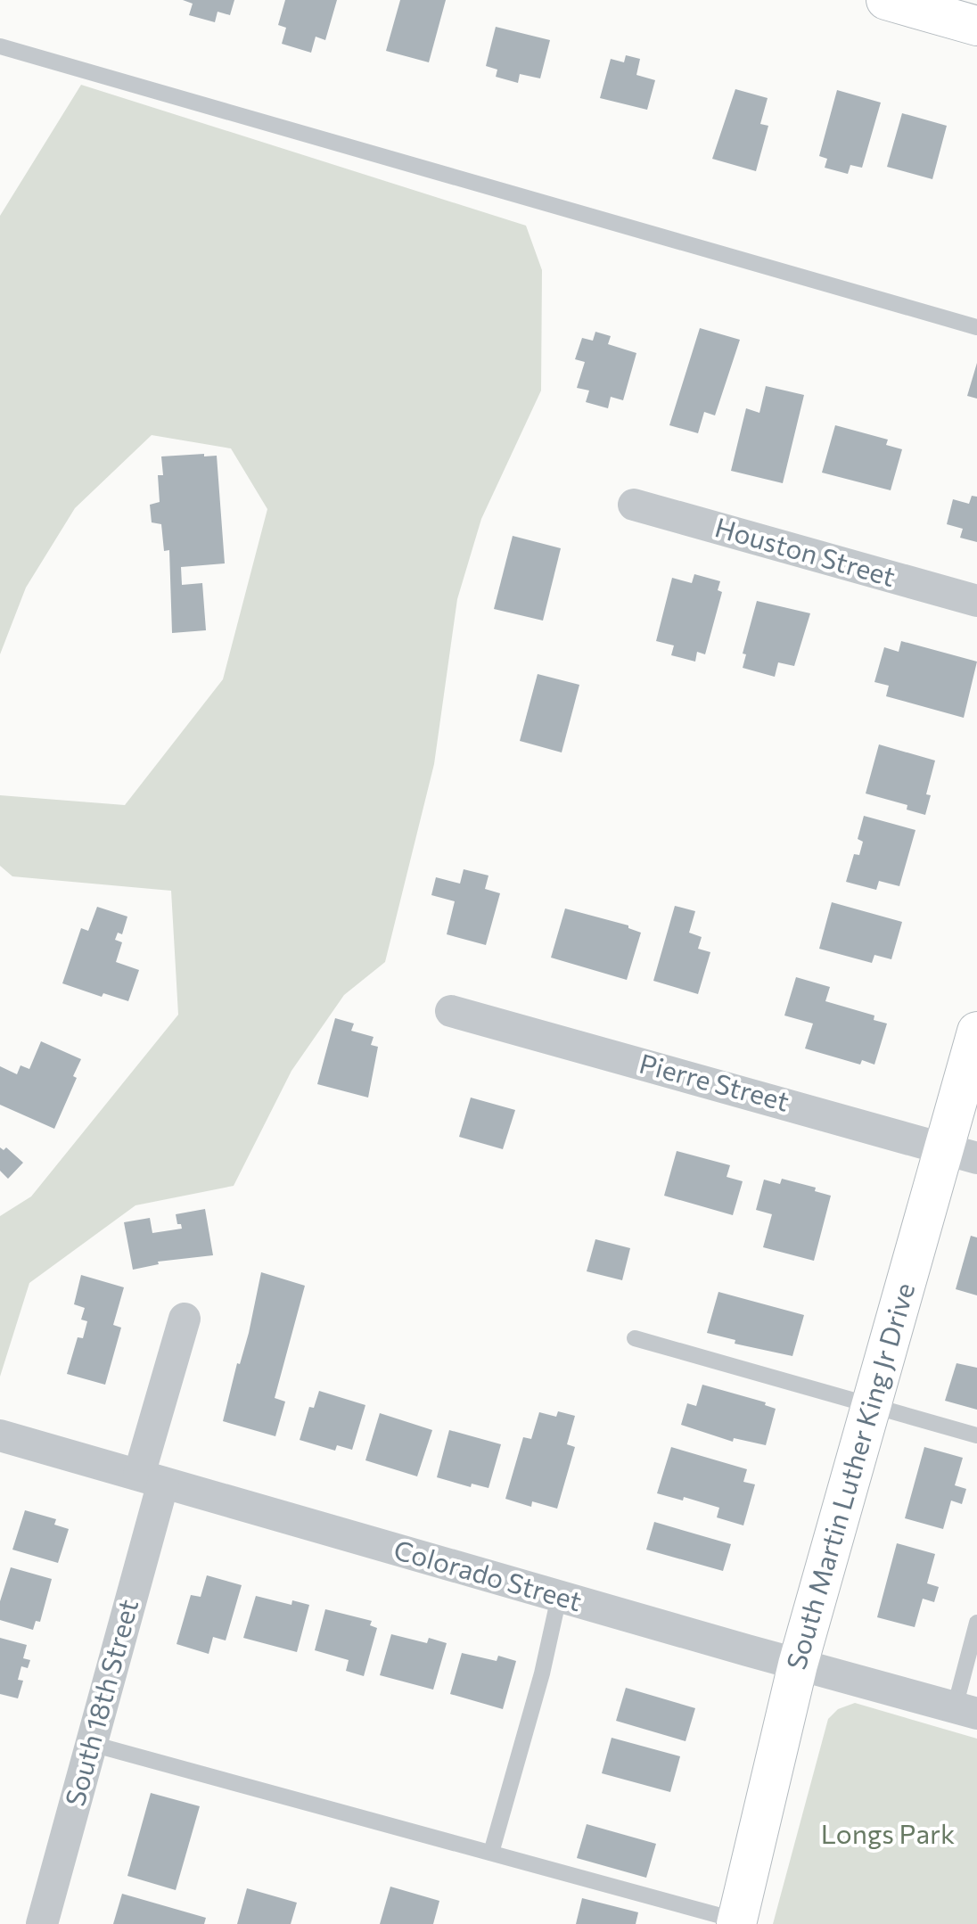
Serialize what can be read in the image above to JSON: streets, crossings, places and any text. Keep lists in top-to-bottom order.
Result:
{
  "streets": {
    "street": [
      "Houston Street",
      "Pierre Street",
      "South Martin Luther King Jr Drive",
      "Colorado Street",
      "South 18th Street"
    ]
  },
  "crossings": [
    ["Pierre Street", "South Martin Luther King Jr Drive"],
    ["South Martin Luther King Jr Drive", "Colorado Street"],
    ["Colorado Street", "South 18th Street"]
  ],
  "parks": ["Longs Park"]
}
